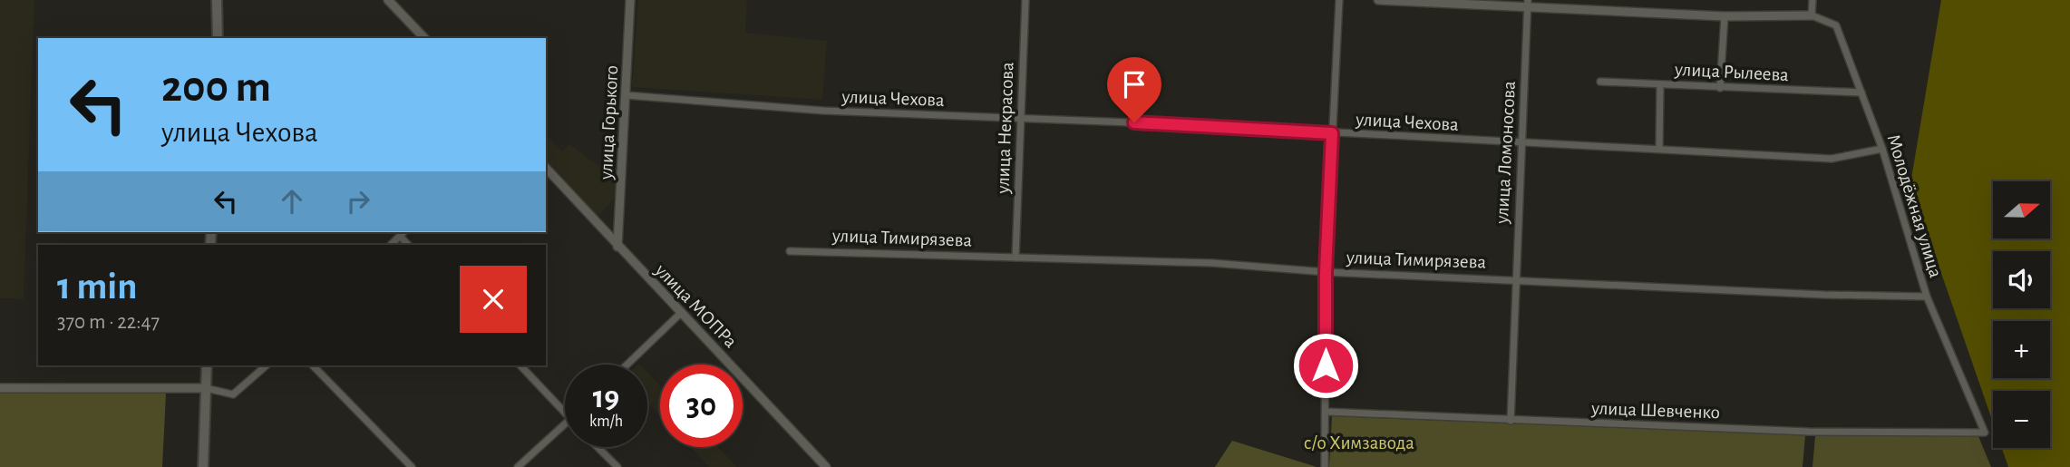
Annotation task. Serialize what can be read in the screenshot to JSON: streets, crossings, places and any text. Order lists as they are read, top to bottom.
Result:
{
  "streets": {
    "street": [
      "улица Рылеева",
      "улица Чехова",
      "улица Горького",
      "улица Некрасова",
      "улица Ломоносова",
      "Молодёжная улица",
      "улица Тимирязева",
      "улица МОПРа",
      "улица Шевченко"
    ]
  },
  "crossings": [
    ["улица Рылеева", "Молодёжная улица"],
    ["улица Чехова", "улица Горького"],
    ["улица Чехова", "улица Некрасова"],
    ["улица Чехова", "улица Ломоносова"],
    ["улица Чехова", "Молодёжная улица"],
    ["улица Горького", "улица МОПРа"],
    ["улица Некрасова", "улица Тимирязева"],
    ["улица Ломоносова", "улица Тимирязева"],
    ["улица Ломоносова", "улица Шевченко"],
    ["Молодёжная улица", "улица Тимирязева"],
    ["Молодёжная улица", "улица Шевченко"]
  ],
  "parks": ["с/о Химзавода"],
  "north": "right",
  "page": {
    "turn": ["200 m", "улица Чехова"],
    "map_buttons": ["+", "−"],
    "heading": ["1 min", "370 m · 22:47"],
    "speed": "19 km/h",
    "limit": "30"
  }
}
